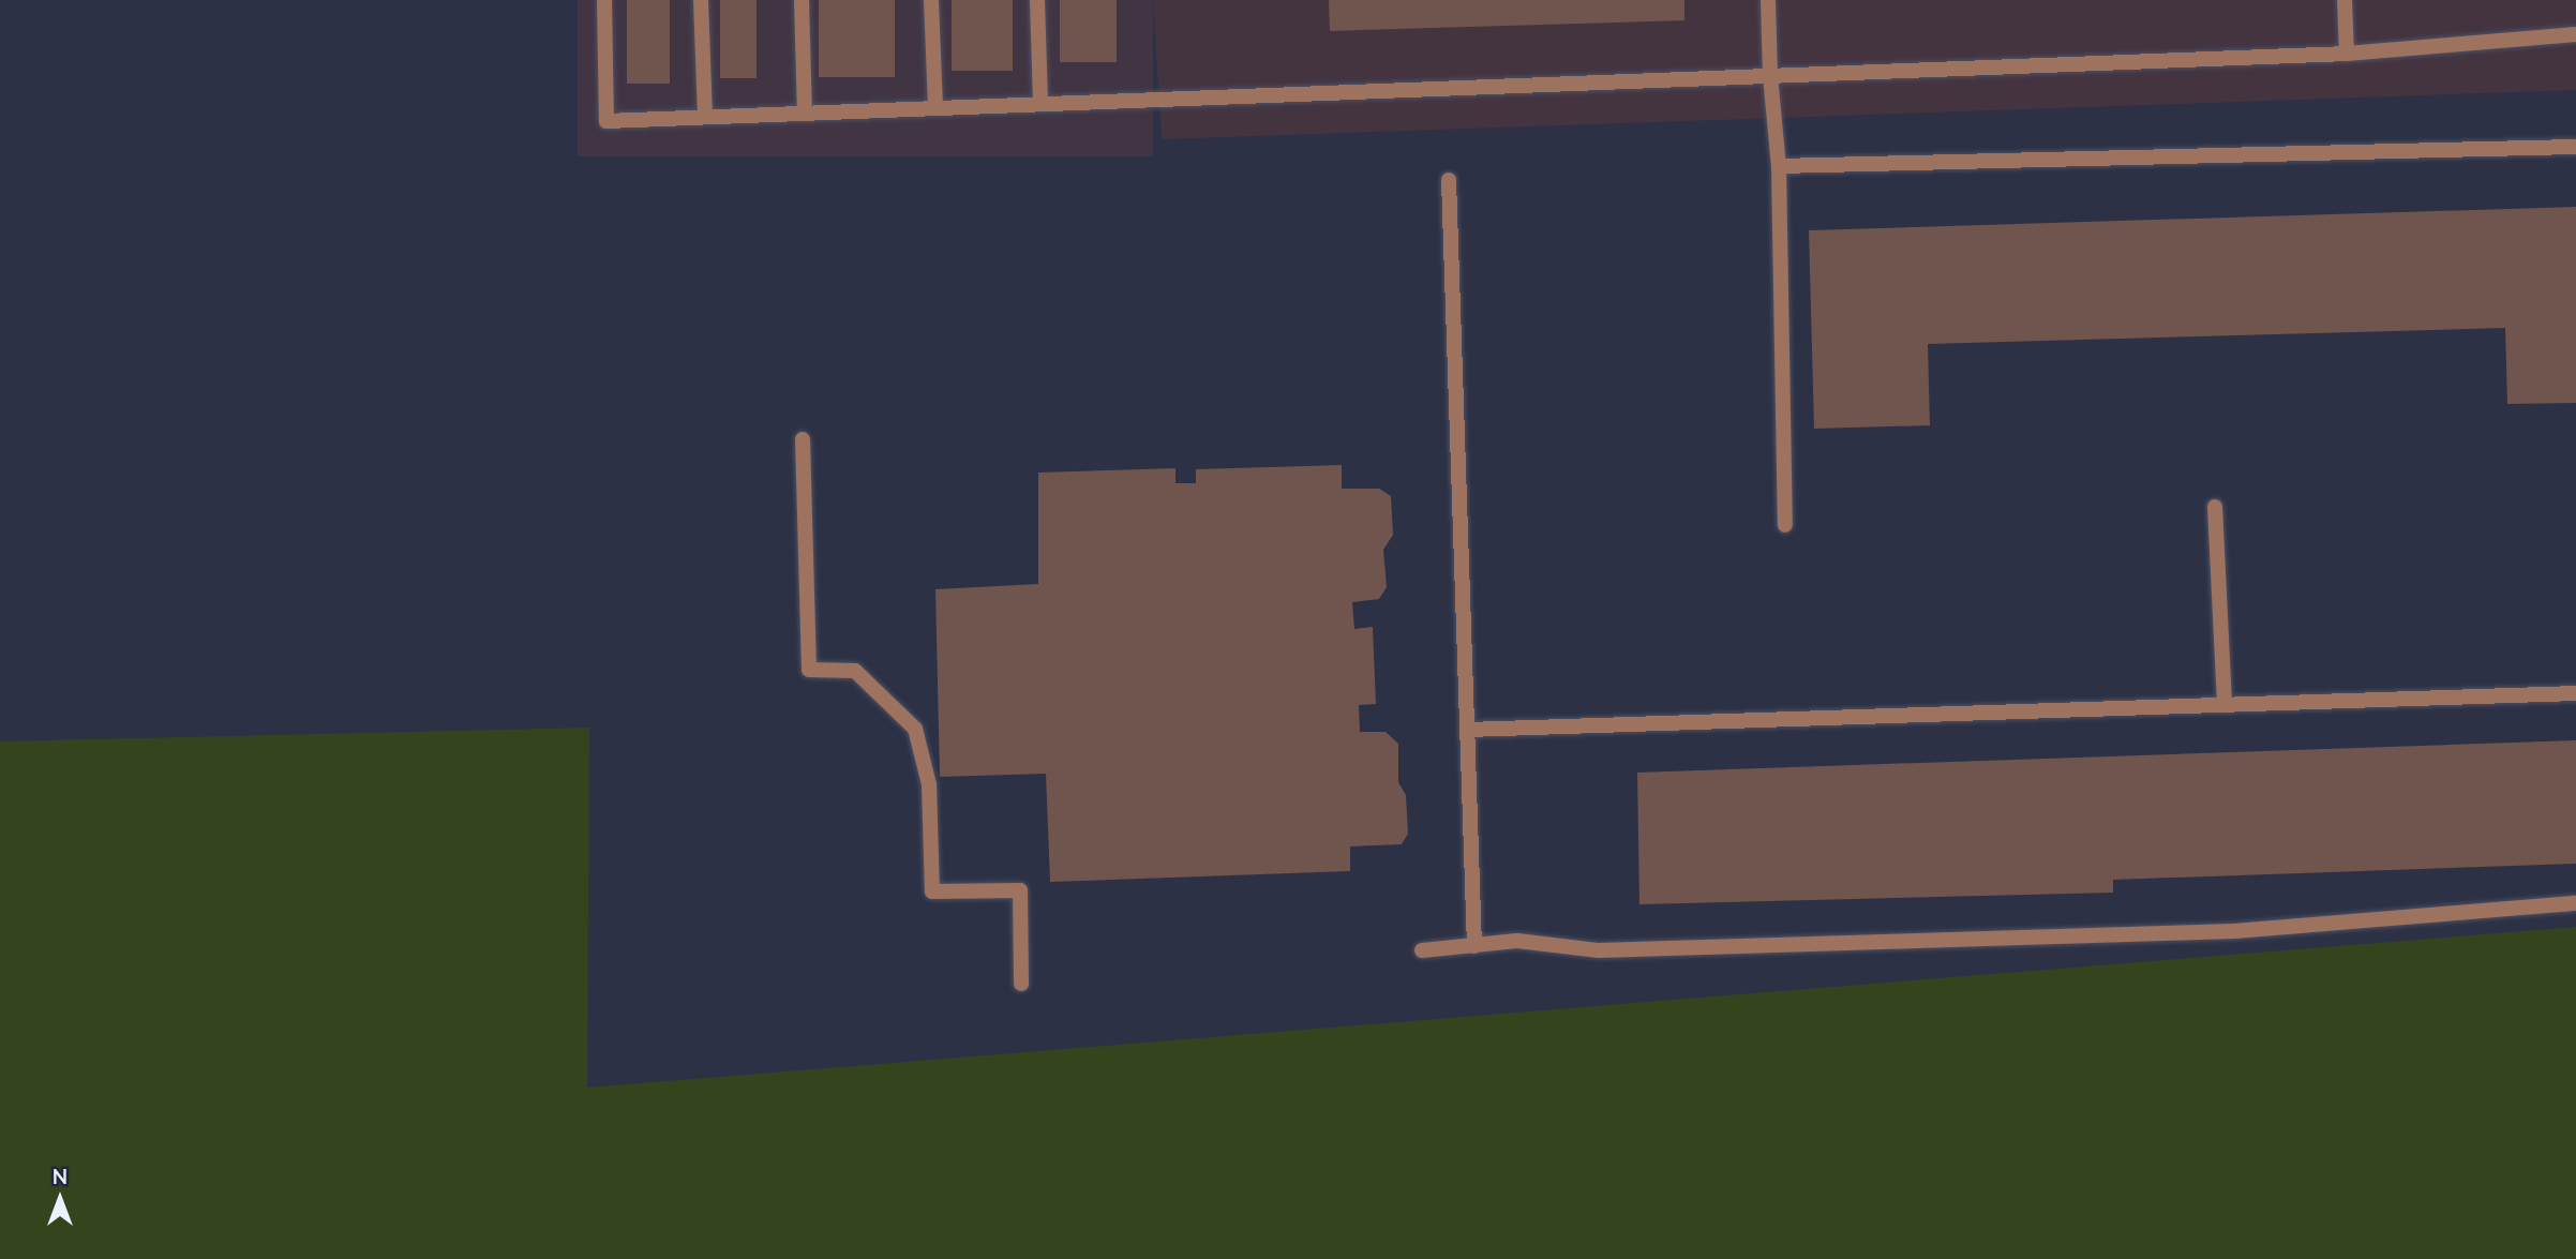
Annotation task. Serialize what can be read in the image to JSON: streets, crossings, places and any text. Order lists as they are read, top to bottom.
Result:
{
  "north": "top"
}
